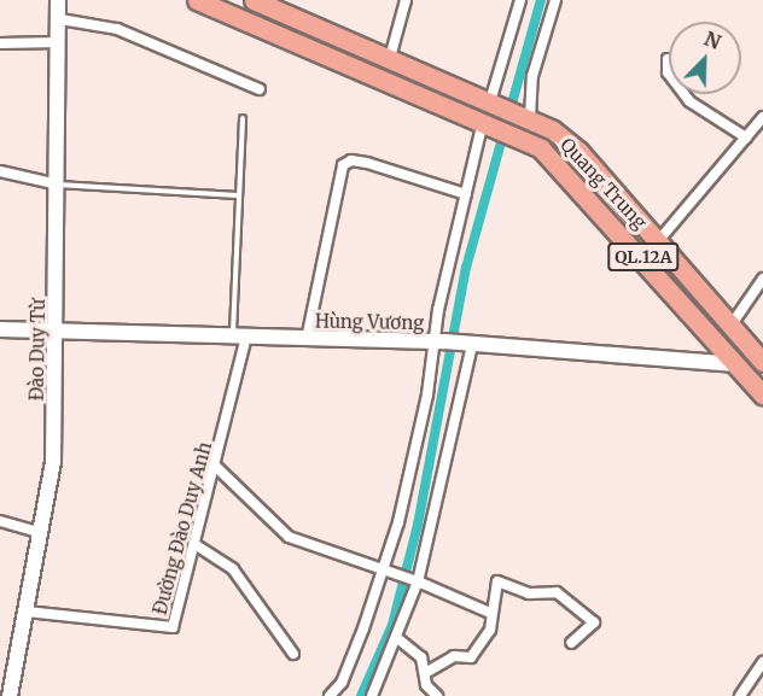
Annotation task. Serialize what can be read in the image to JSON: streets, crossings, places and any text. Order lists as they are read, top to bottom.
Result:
{
  "streets": {
    "highway": ["Quang Trung", "QL.12A"],
    "street": ["Hùng Vương", "Đào Duy Từ", "Đường Đào Duy Anh"]
  },
  "crossings": [
    ["Quang Trung", "QL.12A"],
    ["Quang Trung", "Hùng Vương"],
    ["Hùng Vương", "Đào Duy Từ"],
    ["Hùng Vương", "Đường Đào Duy Anh"],
    ["Đào Duy Từ", "Đường Đào Duy Anh"]
  ],
  "north": "top right"
}
